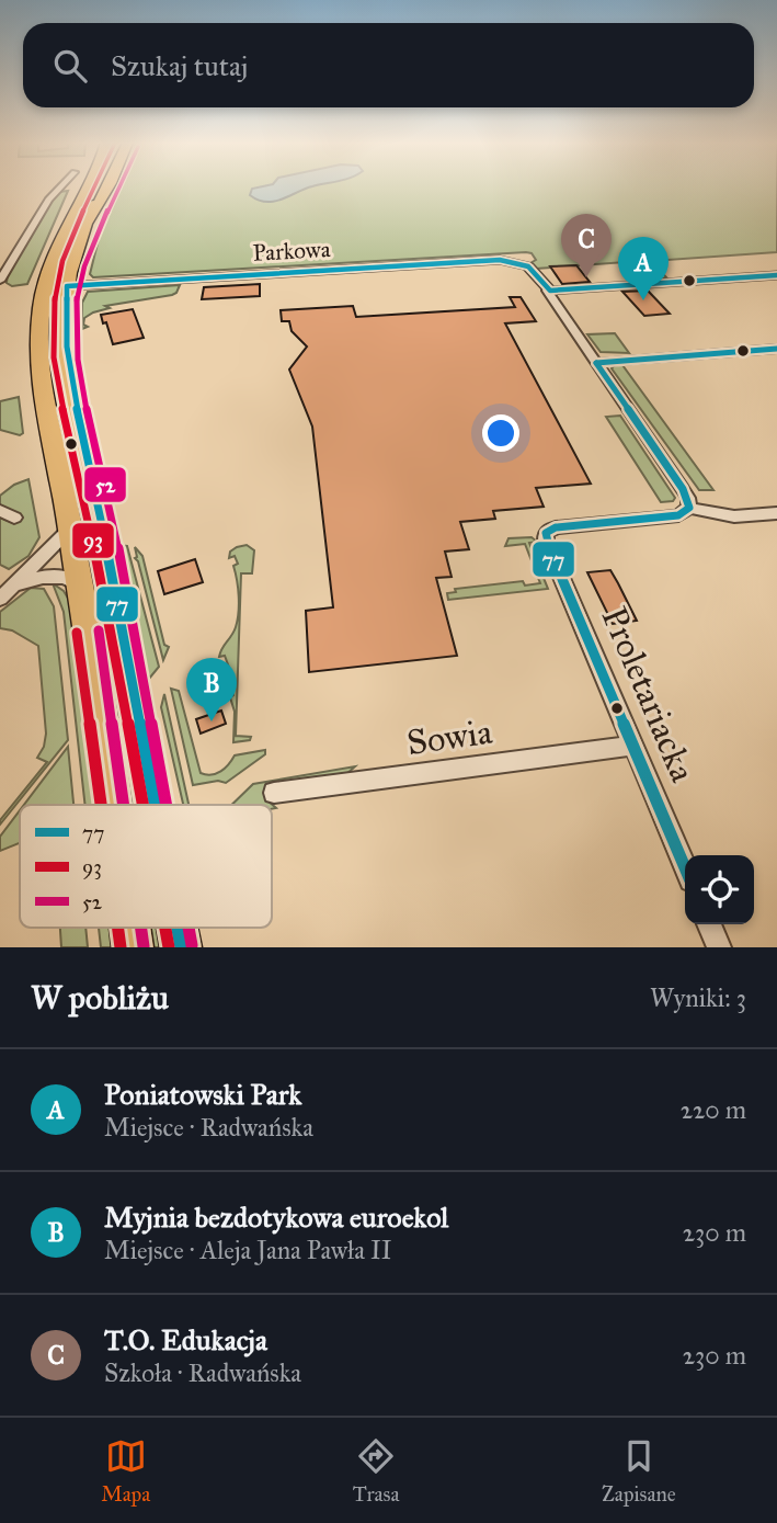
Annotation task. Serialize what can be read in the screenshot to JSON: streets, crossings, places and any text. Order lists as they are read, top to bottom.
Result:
{
  "streets": {
    "street": ["Parkowa", "Proletariacka", "Sowia"]
  },
  "crossings": [
    ["Proletariacka", "Sowia"]
  ],
  "lines": ["transit line 93", "transit line 52", "transit line 77"],
  "legend": ["77", "93", "52"],
  "page": {
    "search": "Szukaj tutaj",
    "pins": ["C", "A", "B"],
    "heading": ["W pobliżu", "Wyniki: 3"],
    "list": [
      {
        "mark": "A",
        "name": "Poniatowski Park",
        "note": "Miejsce · Radwańska",
        "value": "220 m"
      },
      {
        "mark": "B",
        "name": "Myjnia bezdotykowa euroekol",
        "note": "Miejsce · Aleja Jana Pawła II",
        "value": "230 m"
      },
      {
        "mark": "C",
        "name": "T.O. Edukacja",
        "note": "Szkoła · Radwańska",
        "value": "230 m"
      }
    ],
    "nav": ["Mapa", "Trasa", "Zapisane"]
  }
}
